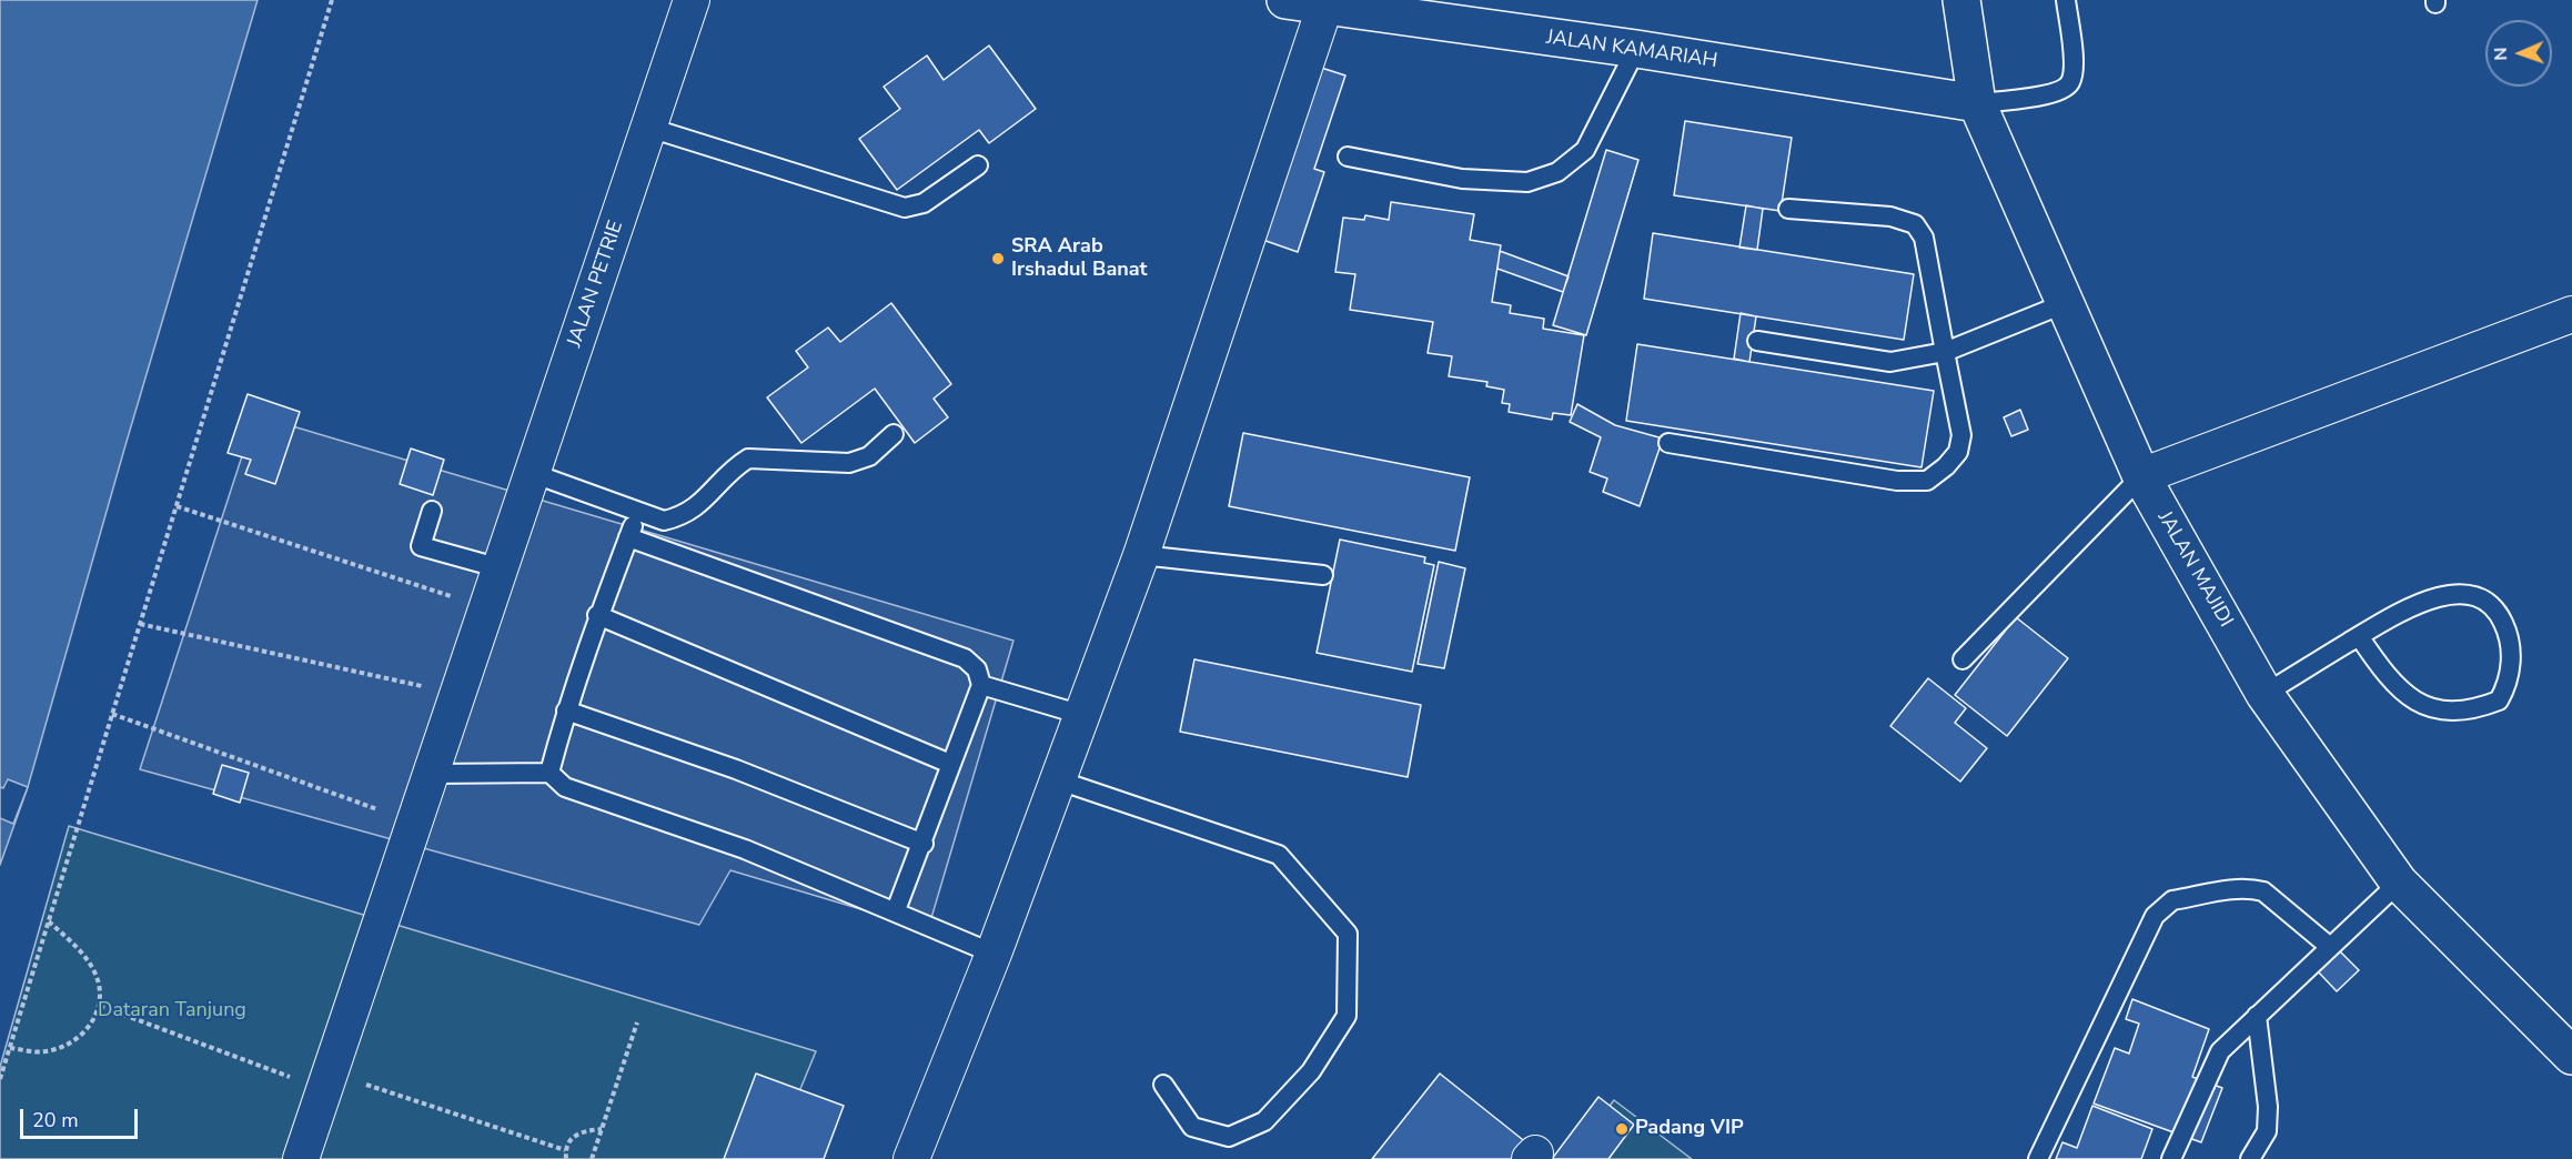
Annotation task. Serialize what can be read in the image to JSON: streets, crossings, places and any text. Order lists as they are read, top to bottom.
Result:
{
  "streets": {
    "street": ["JALAN KAMARIAH", "JALAN PETRIE", "JALAN MAJIDI"]
  },
  "crossings": [
    ["JALAN KAMARIAH", "JALAN MAJIDI"]
  ],
  "parks": ["Dataran Tanjung"],
  "places": ["SRA Arab Irshadul Banat", "Padang VIP"],
  "scale_bar": "20 m",
  "north": "left"
}
